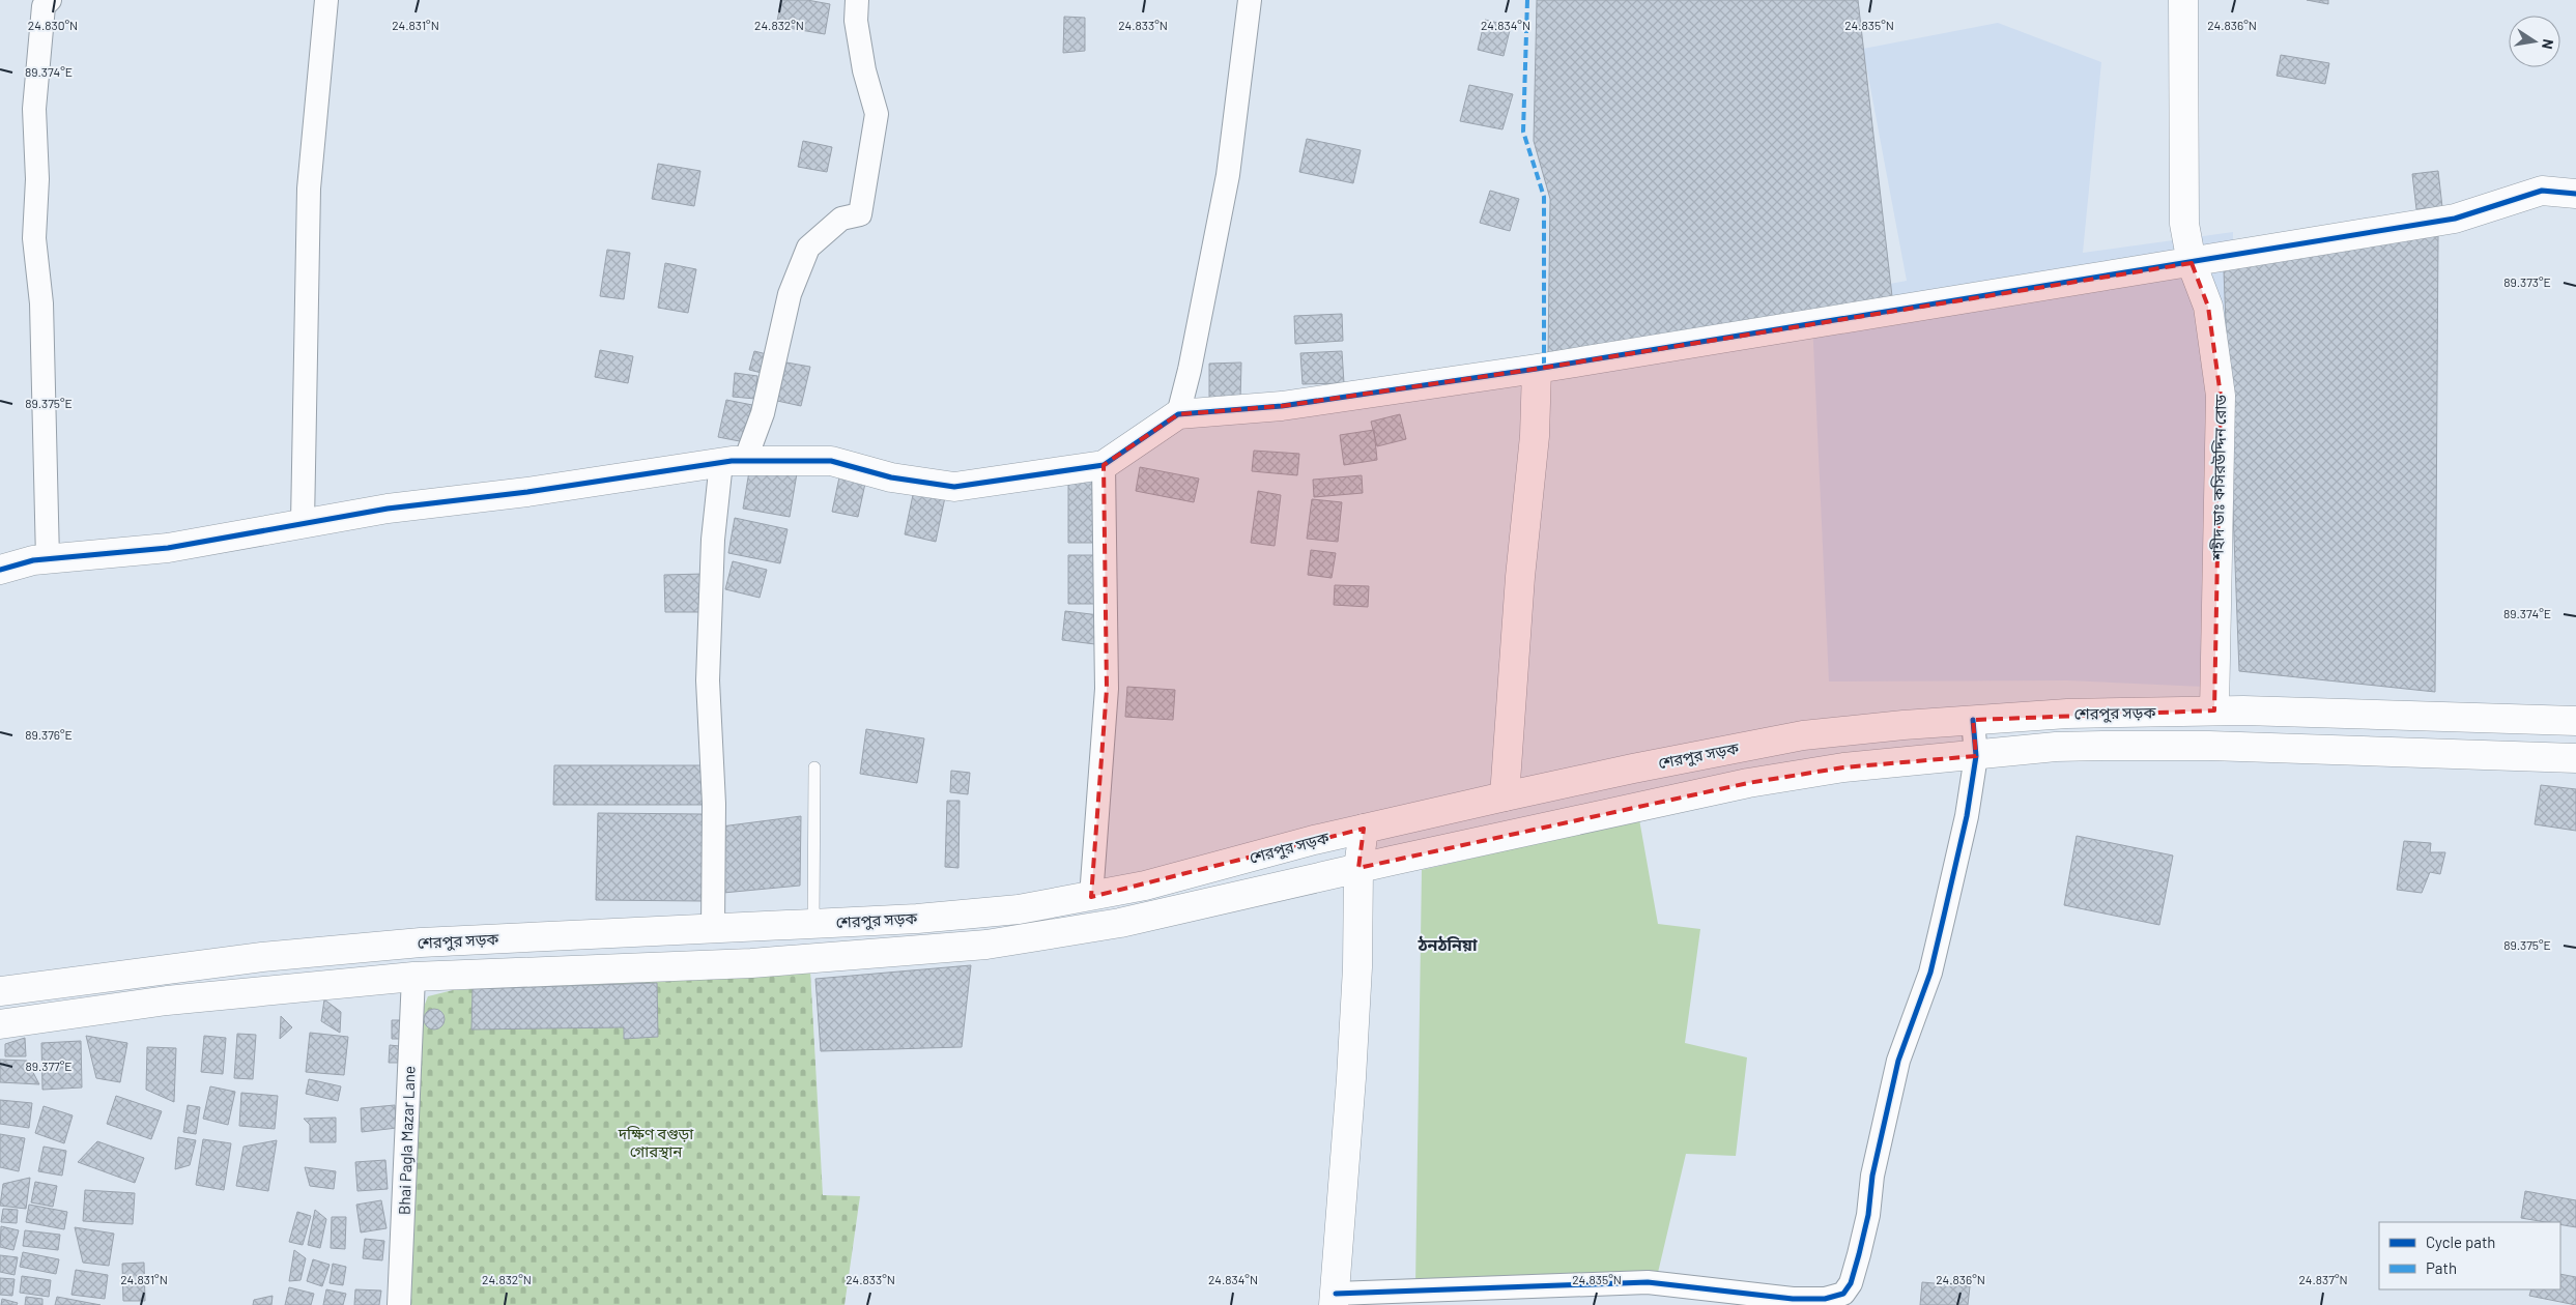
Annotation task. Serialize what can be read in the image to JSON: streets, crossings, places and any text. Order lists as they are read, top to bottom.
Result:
{
  "streets": {
    "main road": ["শহীদ ডাঃ কসিরউদ্দিন রোড", "শেরপুর সড়ক"],
    "street": ["Bhai Pagla Mazar Lane"]
  },
  "crossings": [
    ["শহীদ ডাঃ কসিরউদ্দিন রোড", "শেরপুর সড়ক"],
    ["শেরপুর সড়ক", "Bhai Pagla Mazar Lane"]
  ],
  "districts": ["ঠনঠনিয়া"],
  "parks": ["দক্ষিণ বগুড়া গোরস্থান"],
  "legend": ["Cycle path", "Path"],
  "north": "right",
  "coordinates": [
    "24.830°N",
    "24.831°N",
    "24.832°N",
    "24.833°N",
    "24.834°N",
    "24.835°N",
    "24.836°N",
    "89.374°E",
    "89.373°E",
    "89.375°E",
    "89.376°E",
    "89.377°E",
    "24.837°N"
  ]
}
